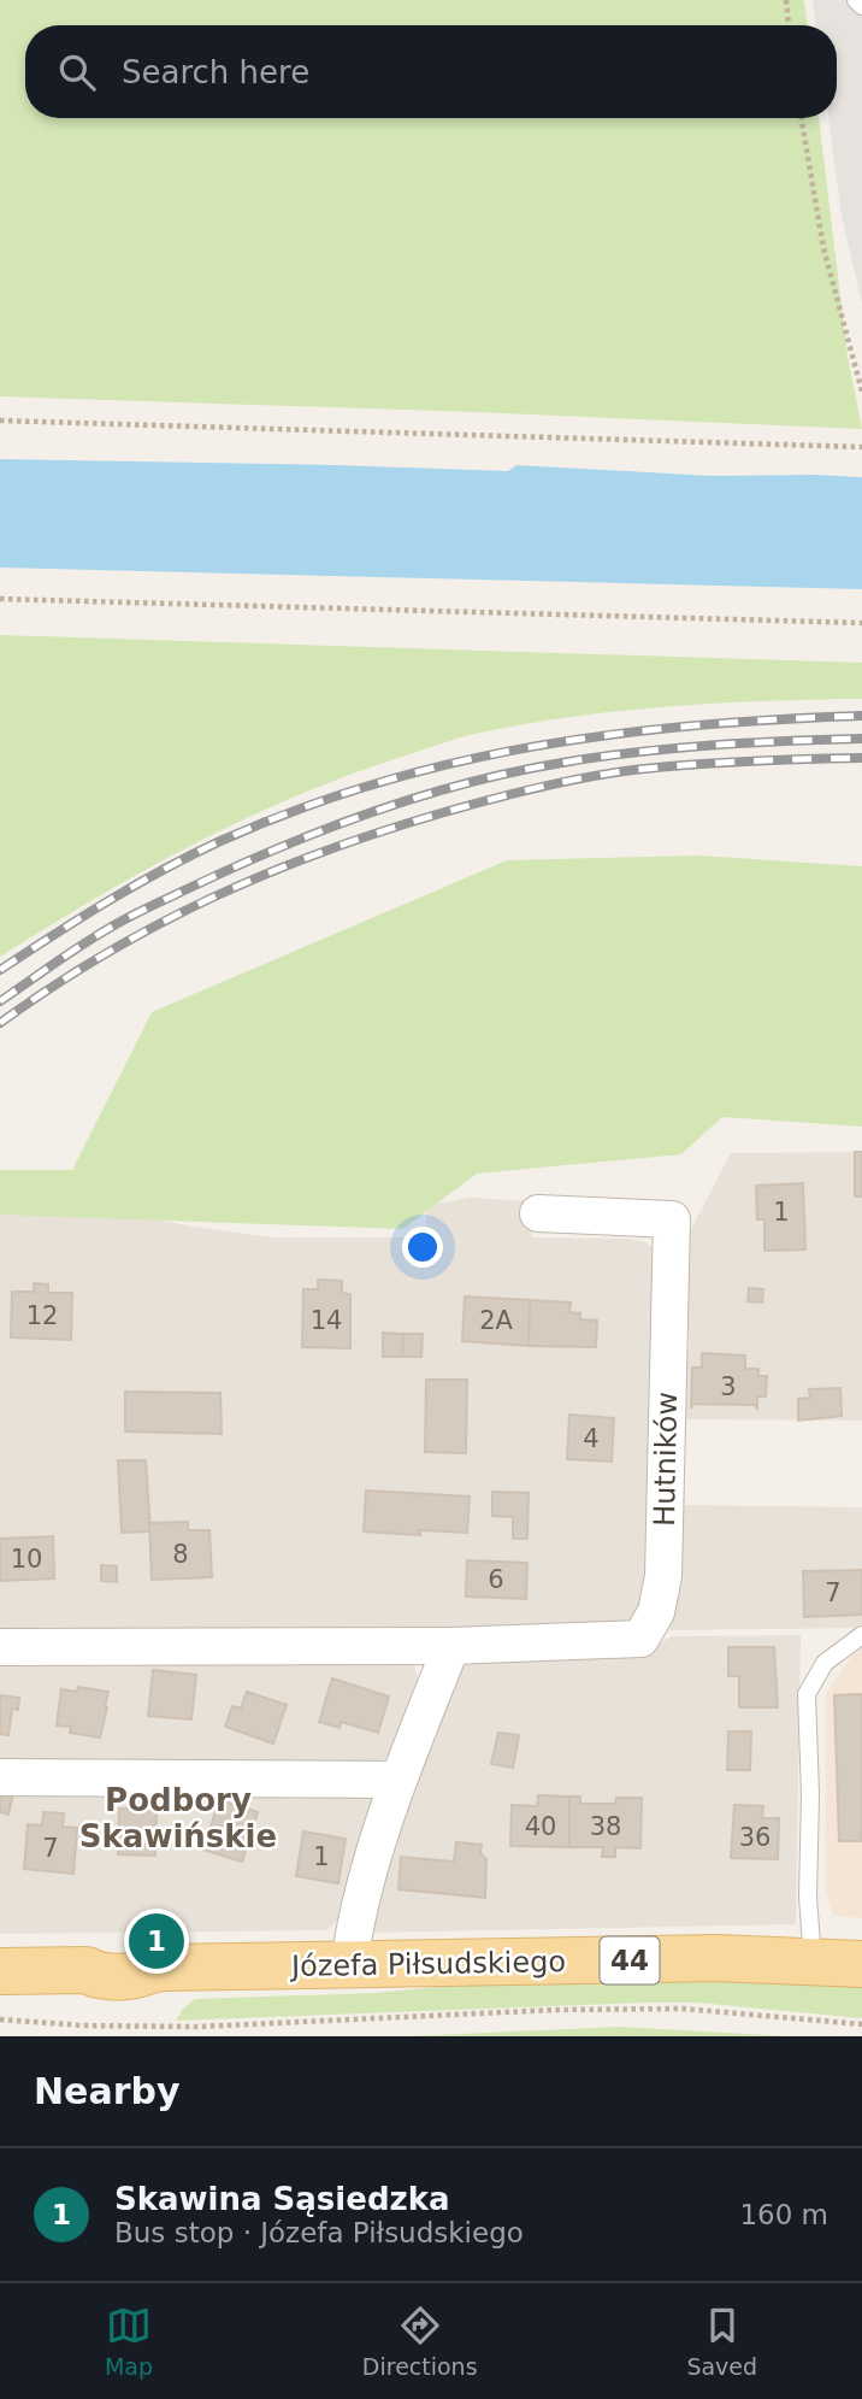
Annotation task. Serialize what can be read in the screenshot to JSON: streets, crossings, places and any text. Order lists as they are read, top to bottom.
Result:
{
  "streets": {
    "main road": ["44", "Józefa Piłsudskiego"],
    "street": ["Hutników"]
  },
  "districts": ["Podbory Skawińskie"],
  "house_numbers": [
    "1",
    "12",
    "14",
    "2A",
    "3",
    "4",
    "8",
    "10",
    "6",
    "7",
    "40",
    "38",
    "36",
    "7",
    "1"
  ],
  "page": {
    "search": "Search here",
    "pins": "1",
    "heading": "Nearby",
    "list": [
      {
        "mark": "1",
        "name": "Skawina Sąsiedzka",
        "note": "Bus stop · Józefa Piłsudskiego",
        "value": "160 m"
      }
    ],
    "nav": ["Map", "Directions", "Saved"]
  }
}
